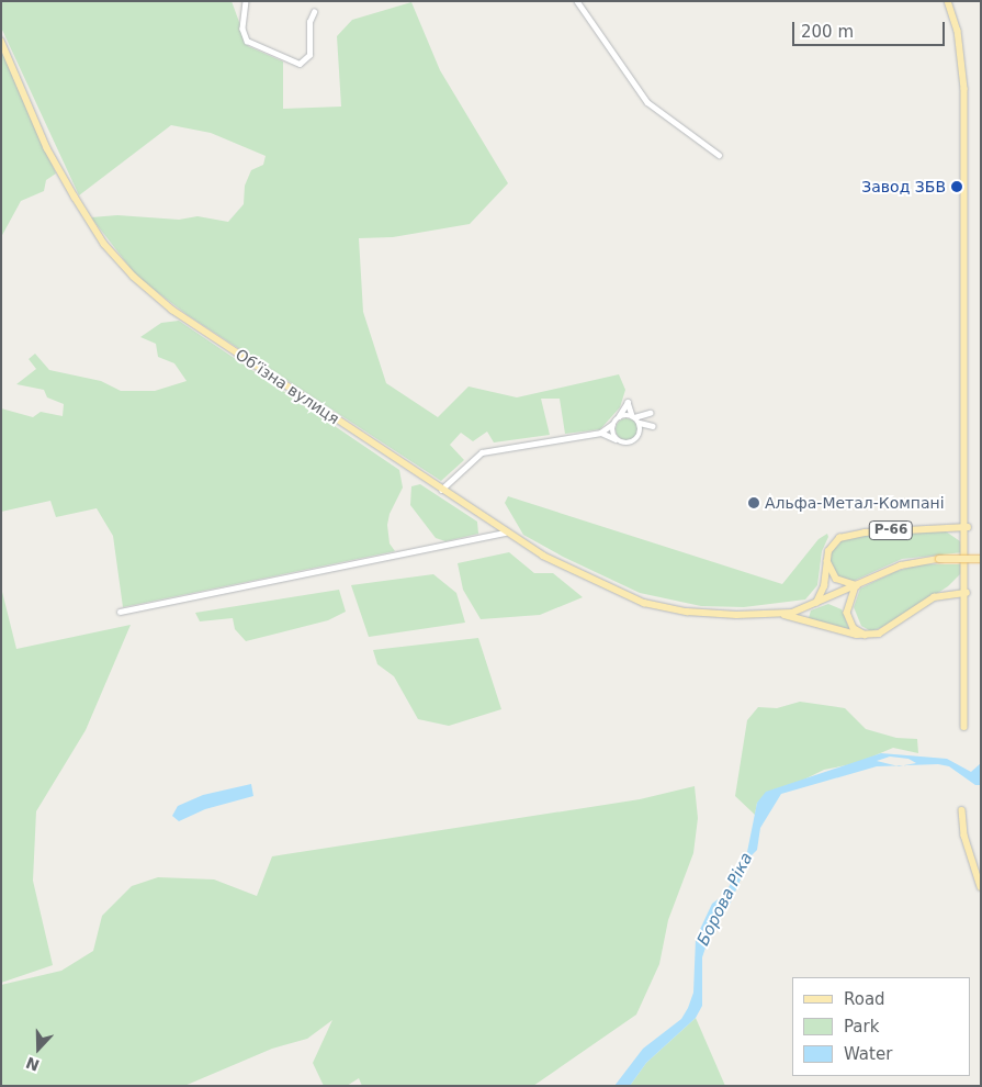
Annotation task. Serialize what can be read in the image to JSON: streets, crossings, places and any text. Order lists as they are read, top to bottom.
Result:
{
  "streets": {
    "main road": ["Об’їзна вулиця", "Р-66"]
  },
  "water": ["Борова Ріка"],
  "places": ["Завод ЗБВ", "Альфа-Метал-Компані"],
  "legend": ["Road", "Park", "Water"],
  "scale_bar": "200 m",
  "north": "bottom"
}
